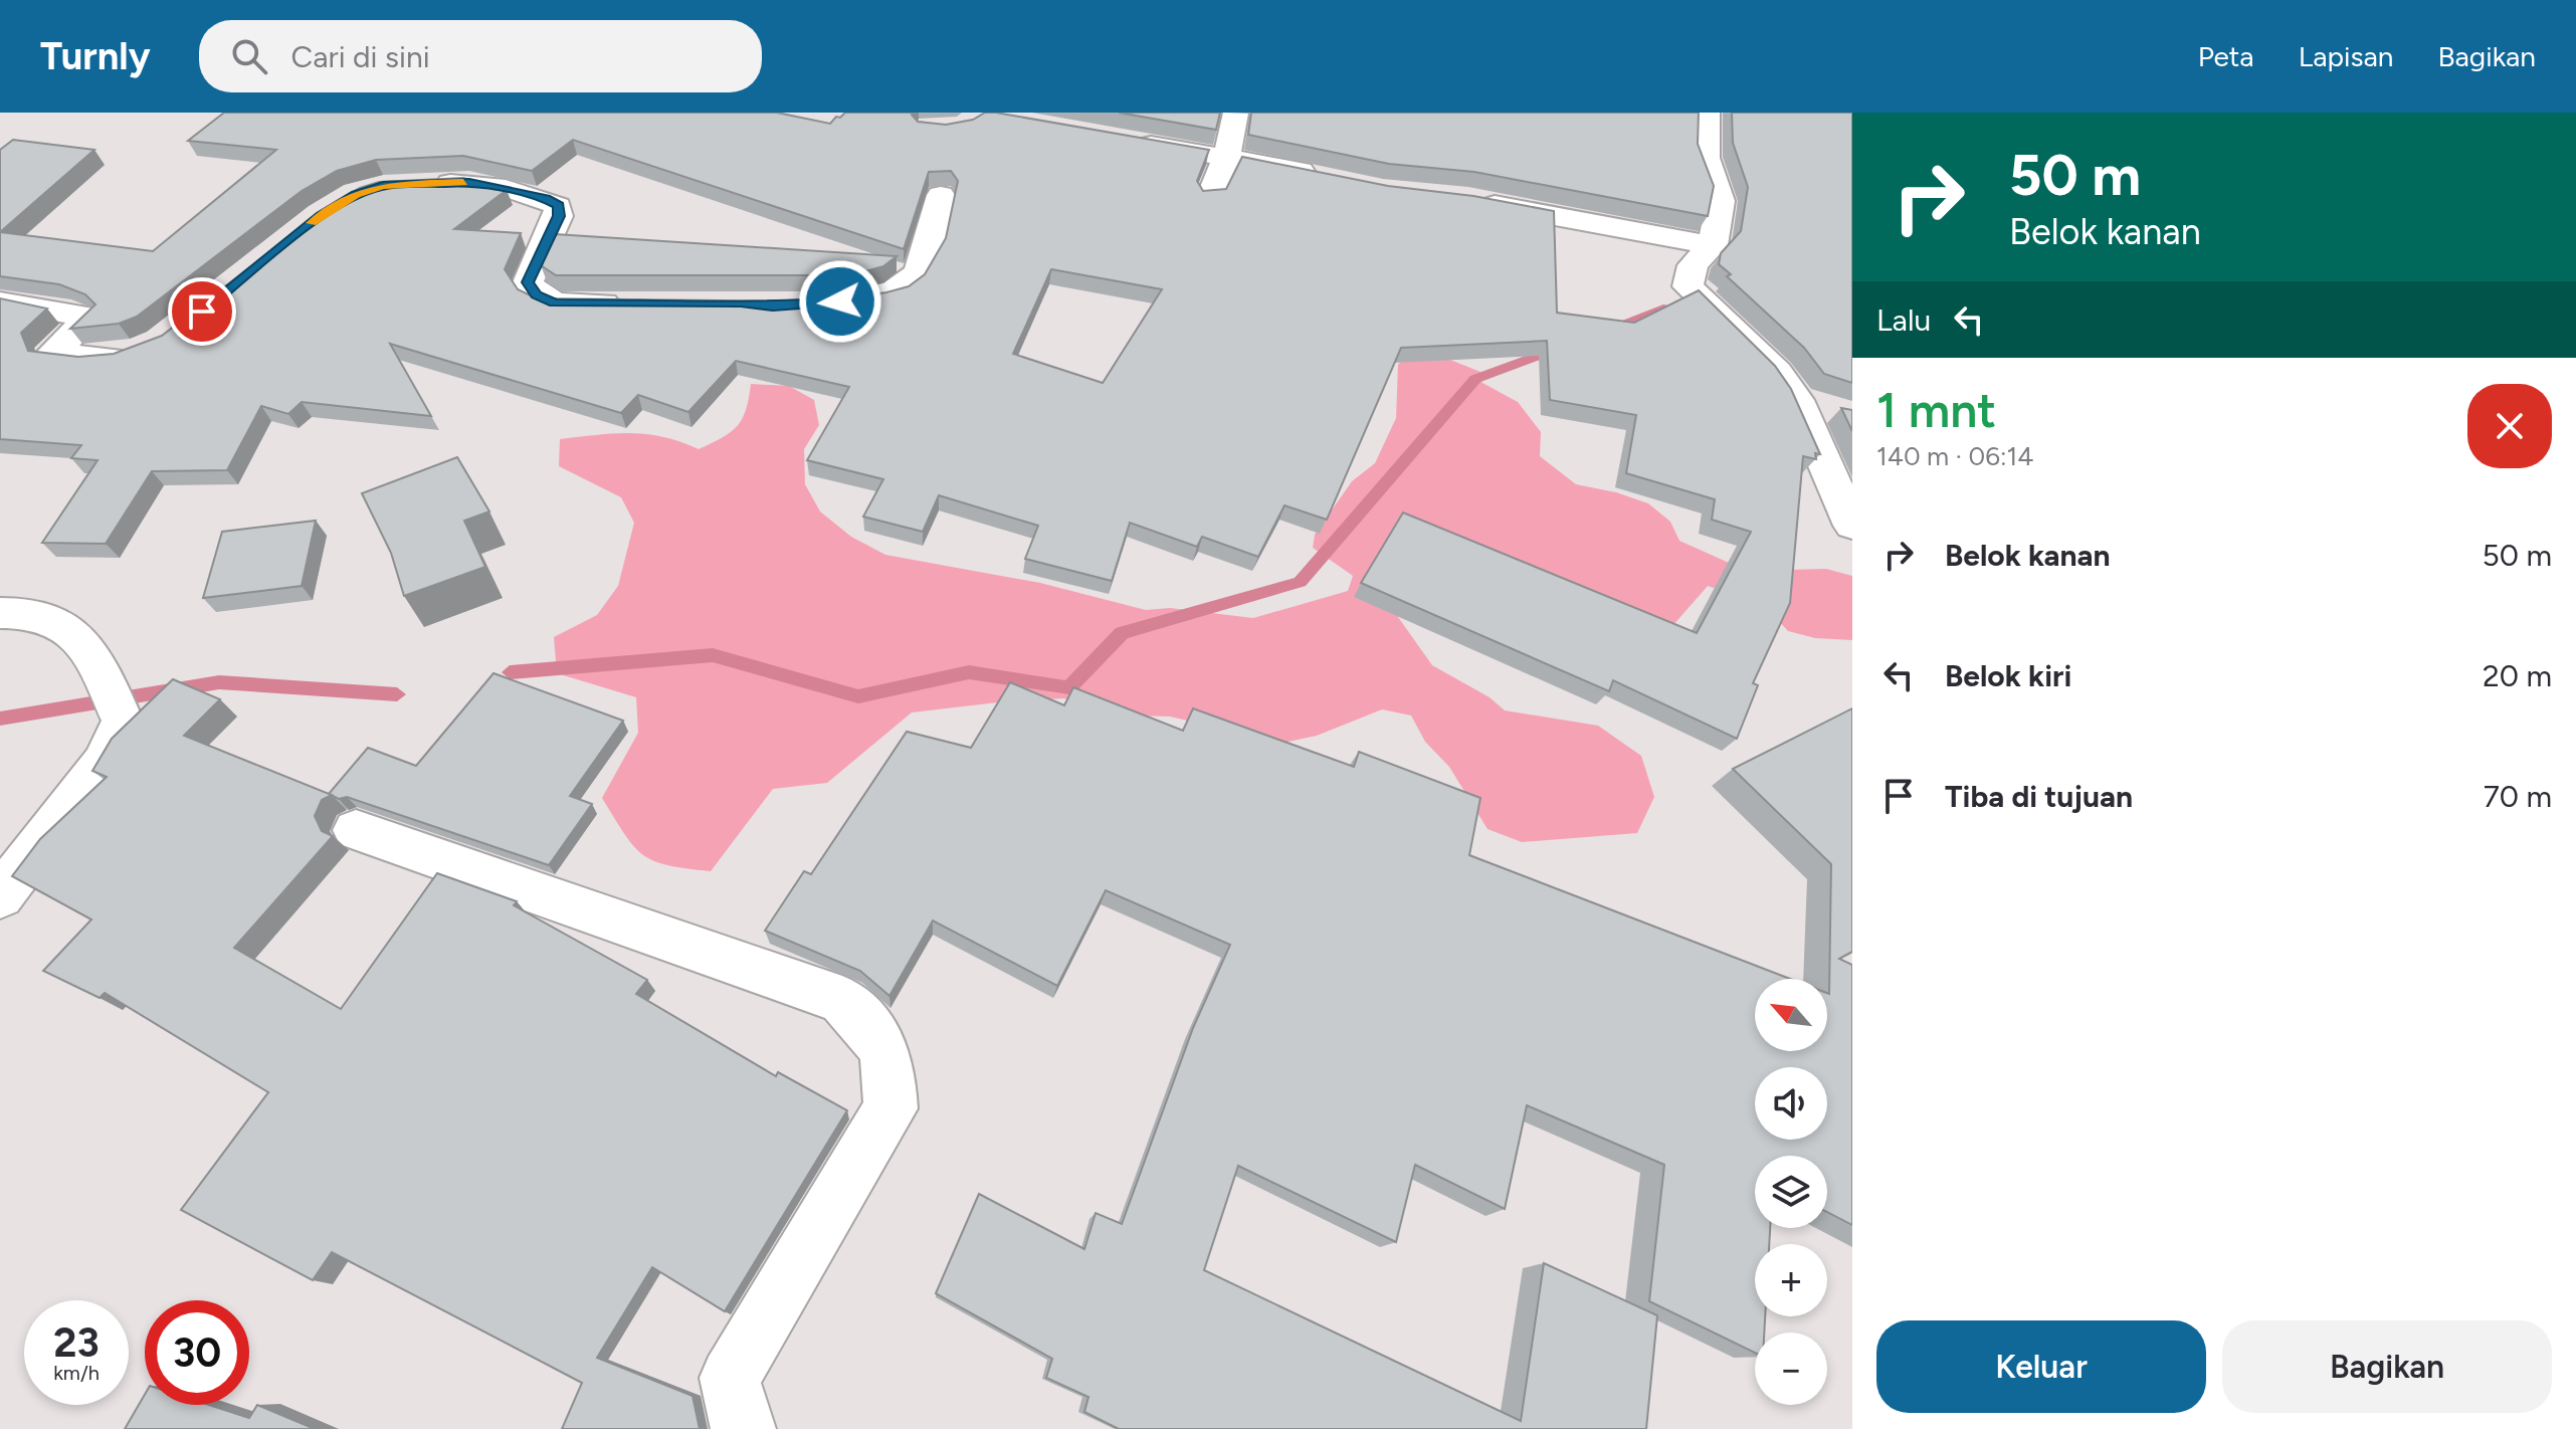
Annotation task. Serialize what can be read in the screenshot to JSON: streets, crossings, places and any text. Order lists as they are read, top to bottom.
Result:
{
  "north": "top left",
  "page": {
    "header": "Turnly",
    "search": "Cari di sini",
    "nav": ["Peta", "Lapisan", "Bagikan"],
    "turn": ["50 m", "Belok kanan"],
    "then": "Lalu",
    "heading": ["1 mnt", "140 m · 06:14"],
    "list": [
      {
        "name": "Belok kanan",
        "value": "50 m"
      },
      {
        "name": "Belok kiri",
        "value": "20 m"
      },
      {
        "name": "Tiba di tujuan",
        "value": "70 m"
      }
    ],
    "map_buttons": ["+", "−"],
    "speed": "23 km/h",
    "limit": "30",
    "buttons": ["Keluar", "Bagikan"]
  }
}
